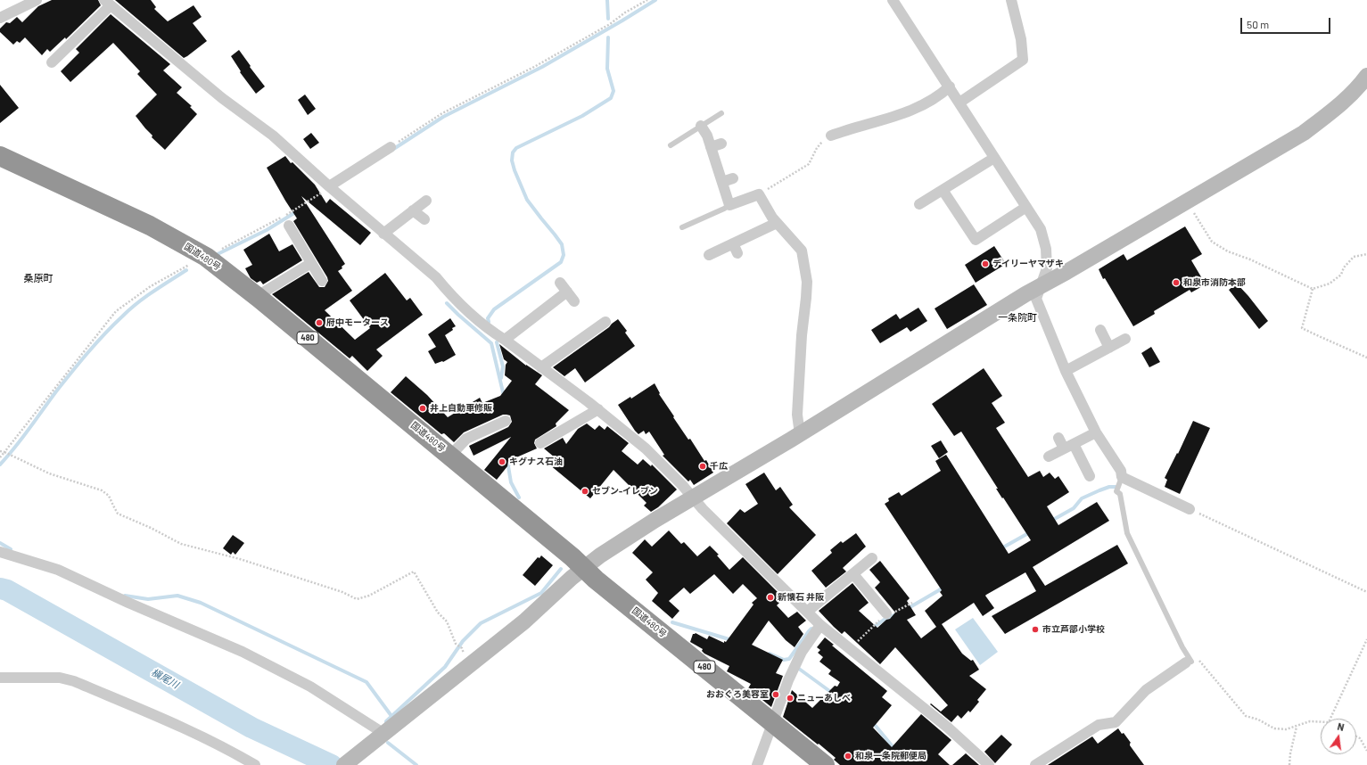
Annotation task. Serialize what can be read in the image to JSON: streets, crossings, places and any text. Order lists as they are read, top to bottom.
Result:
{
  "streets": {
    "highway": ["国道480号", "480"]
  },
  "districts": ["桑原町", "一条院町"],
  "water": ["槇尾川"],
  "places": [
    "デイリーヤマザキ",
    "和泉市消防本部",
    "府中モータース",
    "井上自動車修販",
    "キグナス石油",
    "千広",
    "セブン-イレブン",
    "新懐石 井阪",
    "市立芦部小学校",
    "おおぐろ美容室",
    "ニューあしべ",
    "和泉一条院郵便局"
  ],
  "scale_bar": "50 m",
  "north": "top"
}
